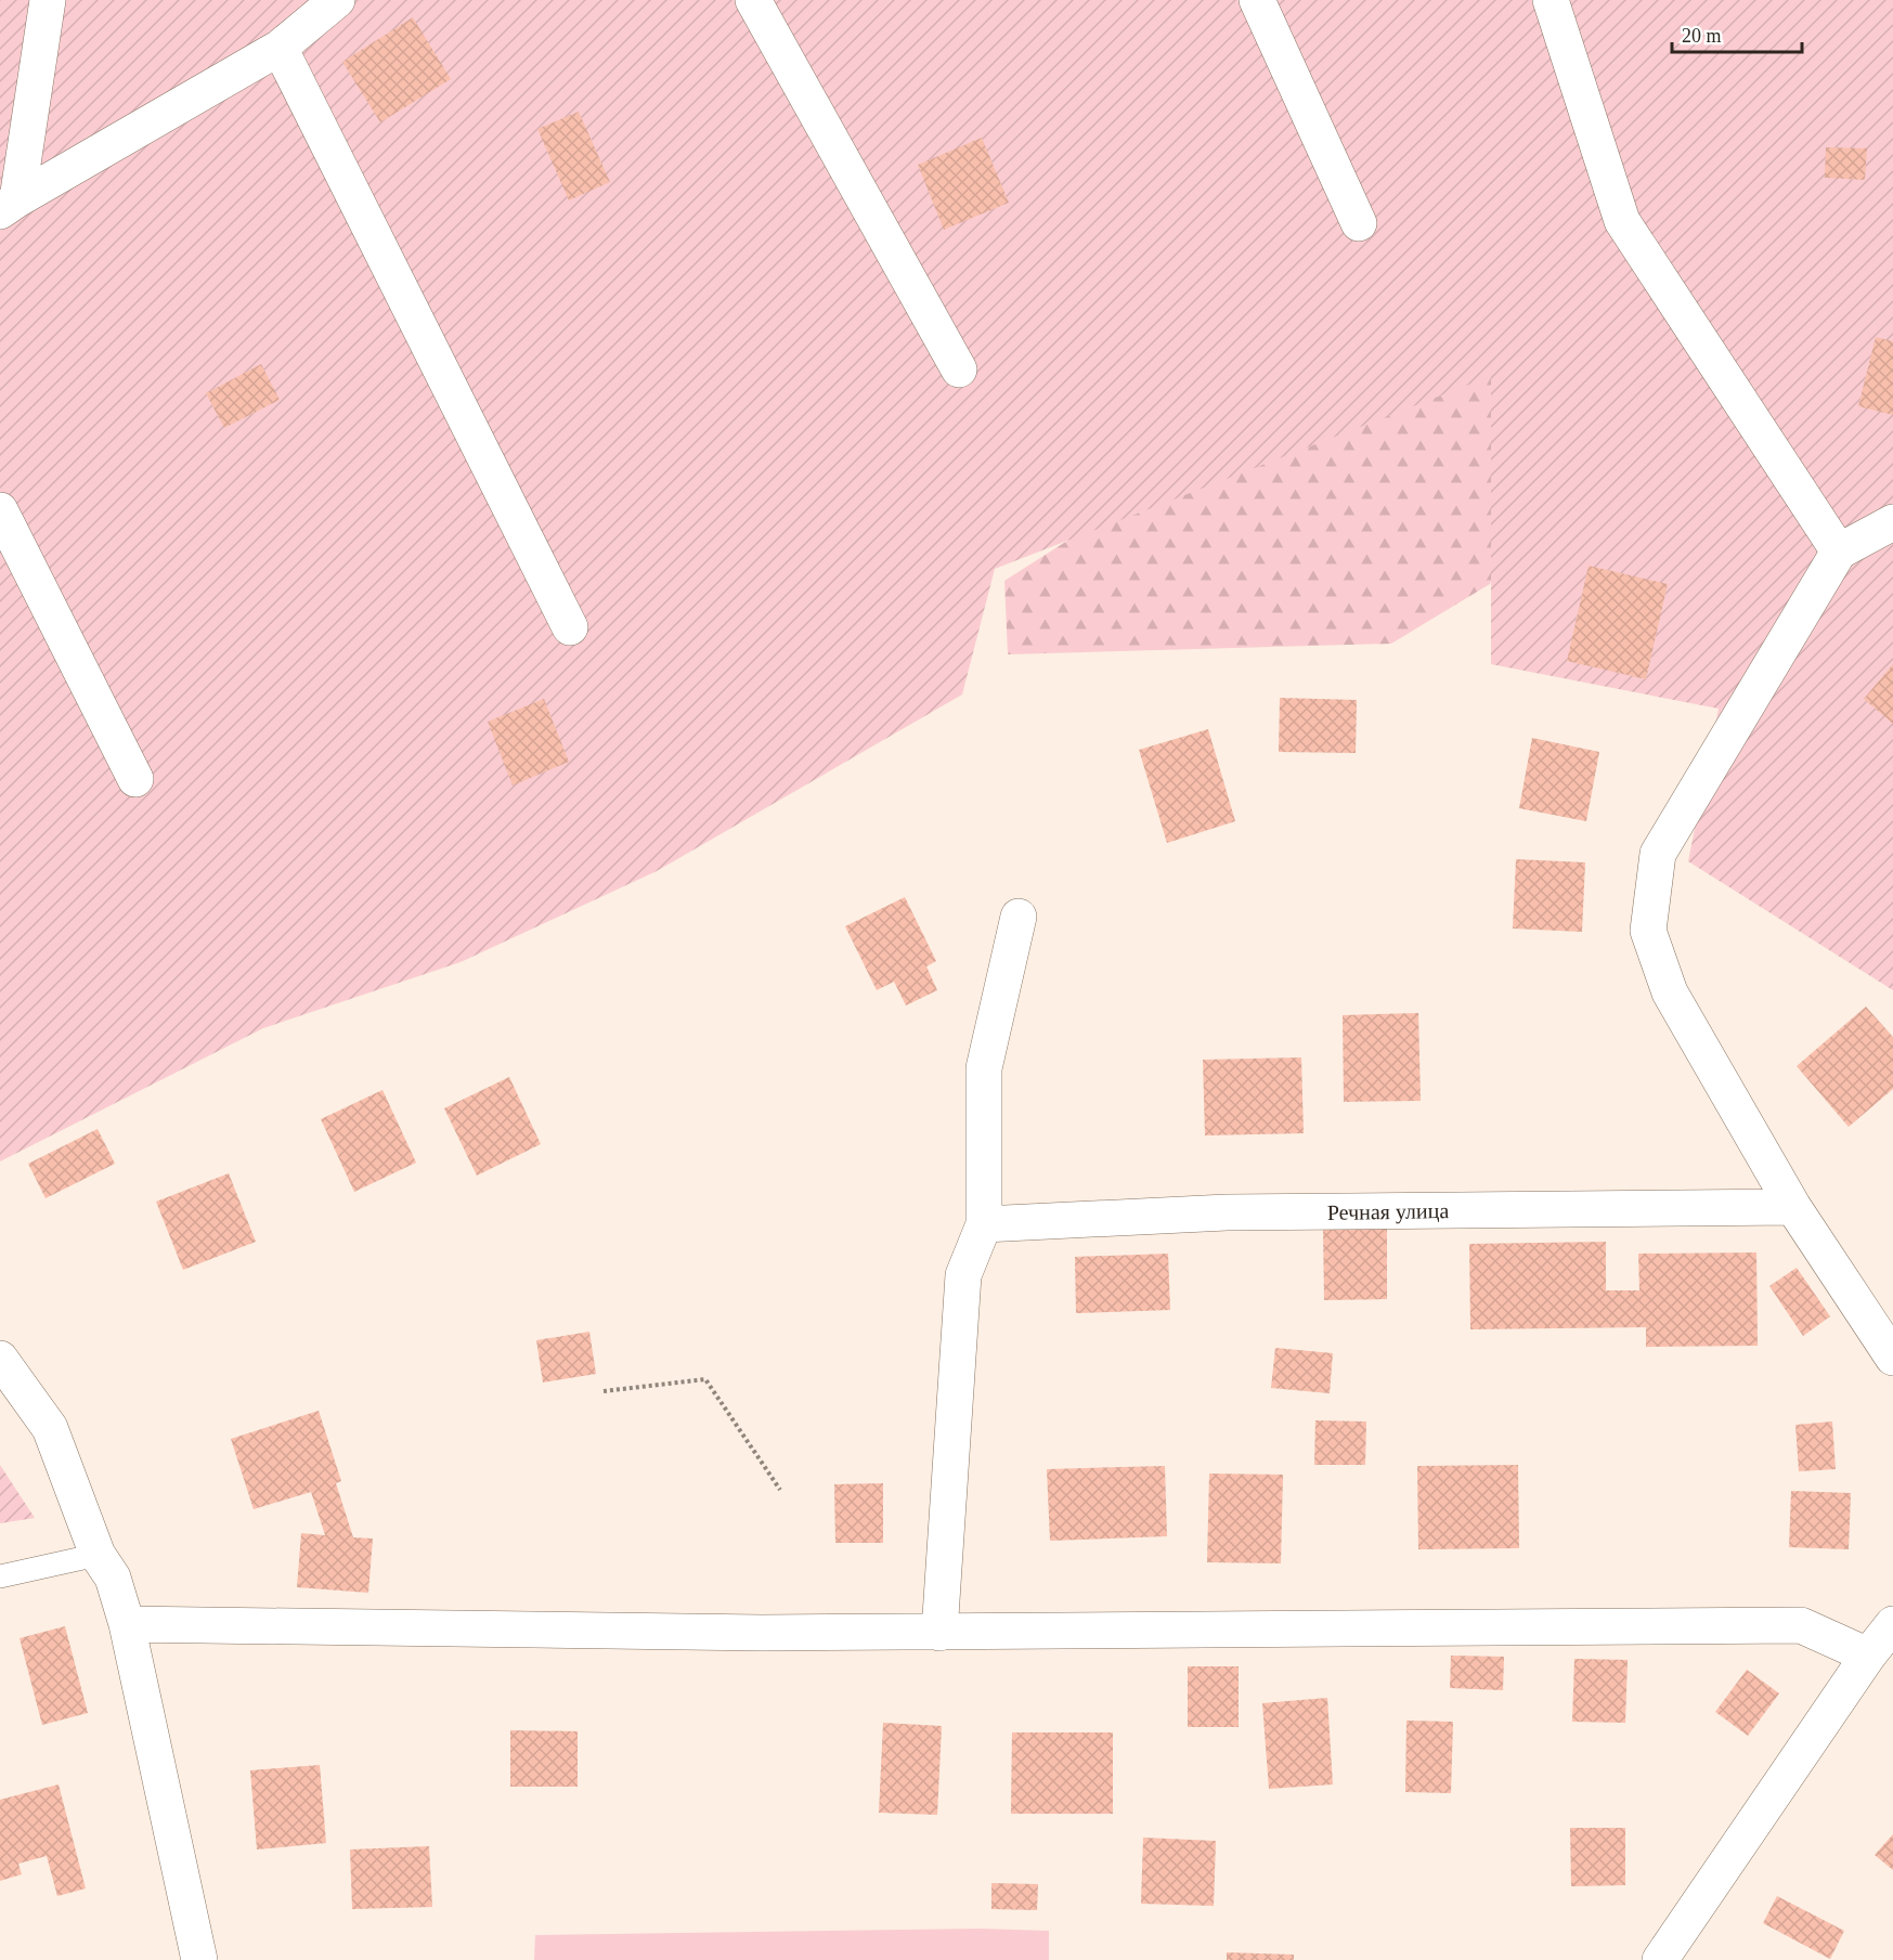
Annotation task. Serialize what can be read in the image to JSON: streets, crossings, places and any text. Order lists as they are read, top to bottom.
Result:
{
  "streets": {
    "street": ["Речная улица"]
  },
  "scale_bar": "20 m"
}
